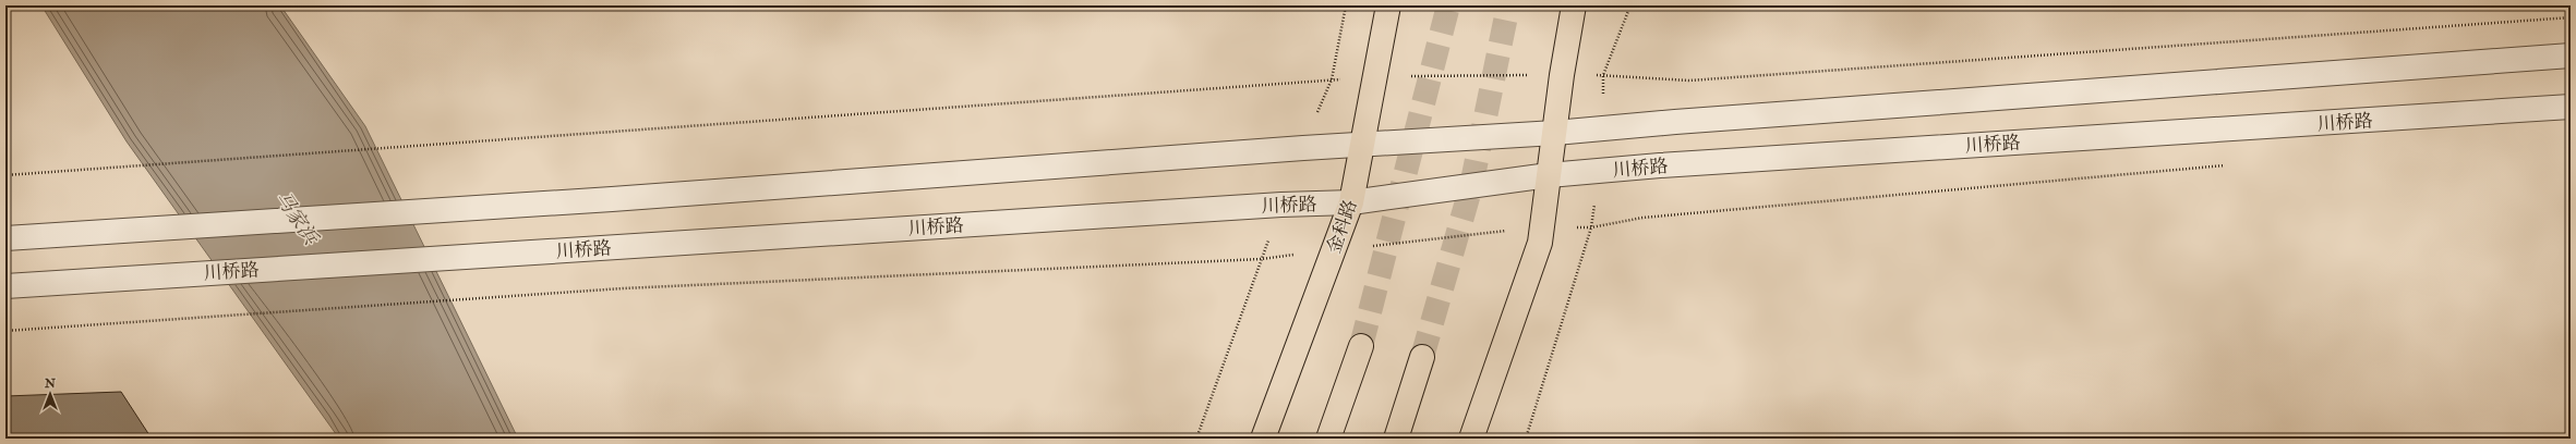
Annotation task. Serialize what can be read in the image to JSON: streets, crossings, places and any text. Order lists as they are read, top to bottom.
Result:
{
  "streets": {
    "main road": ["金科路"],
    "street": ["川桥路"]
  },
  "crossings": [
    ["川桥路", "金科路"]
  ],
  "water": ["马家浜"],
  "north": "top"
}
